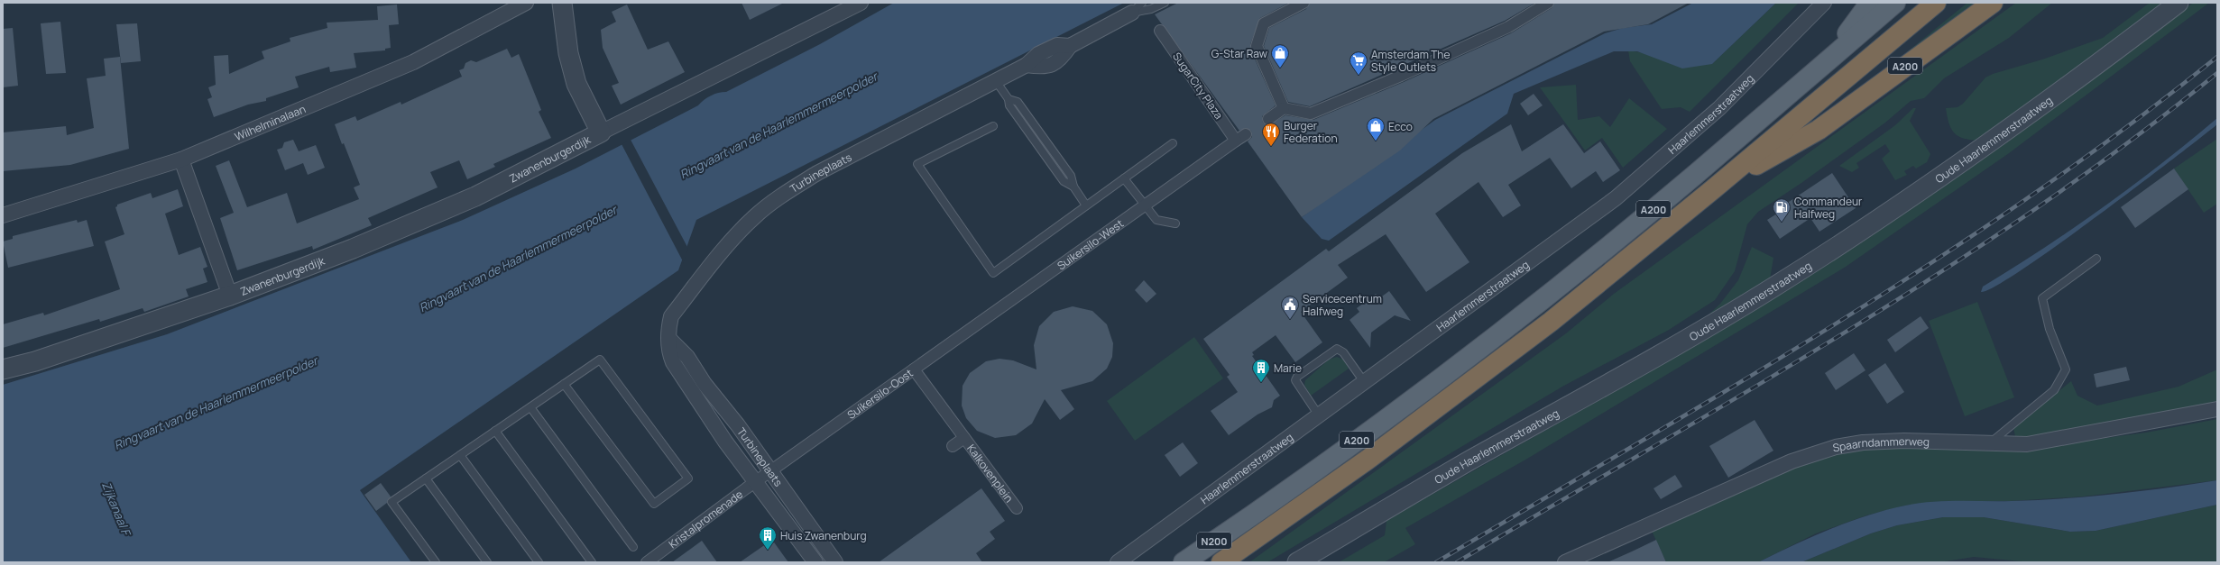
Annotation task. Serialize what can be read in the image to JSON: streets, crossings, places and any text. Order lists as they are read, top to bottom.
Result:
{
  "streets": {
    "highway": ["A200"],
    "main road": ["N200"],
    "street": [
      "SugarCity Plaza",
      "Haarlemmerstraatweg",
      "Wilhelminalaan",
      "Oude Haarlemmerstraatweg",
      "Zwanenburgerdijk",
      "Turbineplaats",
      "Suikersilo-West",
      "Suikersilo-Oost",
      "Spaarndammerweg",
      "Kalkovenplein",
      "Kristalpromenade"
    ]
  },
  "crossings": [
    ["A200", "N200"],
    ["SugarCity Plaza", "Suikersilo-West"],
    ["Wilhelminalaan", "Zwanenburgerdijk"],
    ["Turbineplaats", "Suikersilo-Oost"],
    ["Turbineplaats", "Kristalpromenade"],
    ["Suikersilo-West", "Suikersilo-Oost"],
    ["Suikersilo-Oost", "Kalkovenplein"],
    ["Suikersilo-Oost", "Kristalpromenade"]
  ],
  "water": ["Ringvaart van de Haarlemmermeerpolder", "Zijkanaal F"],
  "places": {
    "shop": ["G-Star Raw", "Ecco"],
    "supermarket": ["Amsterdam The Style Outlets"],
    "restaurant": ["Burger Federation"],
    "fuel station": ["Commandeur Halfweg"],
    "public building": ["Servicecentrum Halfweg"],
    "building": ["Marie", "Huis Zwanenburg"]
  }
}
